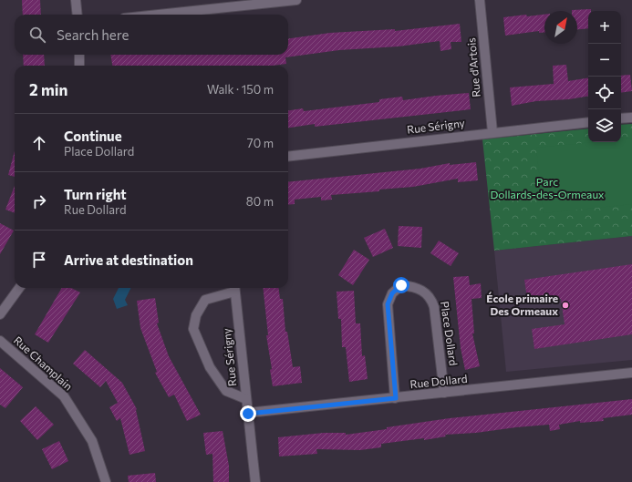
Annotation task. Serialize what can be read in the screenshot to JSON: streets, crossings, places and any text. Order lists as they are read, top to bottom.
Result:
{
  "streets": {
    "street": [
      "Rue d'Artois",
      "Rue Sérigny",
      "Place Dollard",
      "Rue Champlain",
      "Rue Dollard"
    ]
  },
  "crossings": [
    ["Rue d'Artois", "Rue Sérigny"],
    ["Rue Sérigny", "Rue Dollard"],
    ["Place Dollard", "Rue Dollard"]
  ],
  "parks": ["Parc Dollards-des-Ormeaux"],
  "places": ["École primaire Des Ormeaux"],
  "north": "top right",
  "page": {
    "map_buttons": ["+", "−"],
    "search": "Search here",
    "heading": ["2 min", "Walk · 150 m"],
    "list": [
      ["Continue", "Place Dollard", "70 m"],
      ["Turn right", "Rue Dollard", "80 m"],
      "Arrive at destination"
    ]
  }
}
